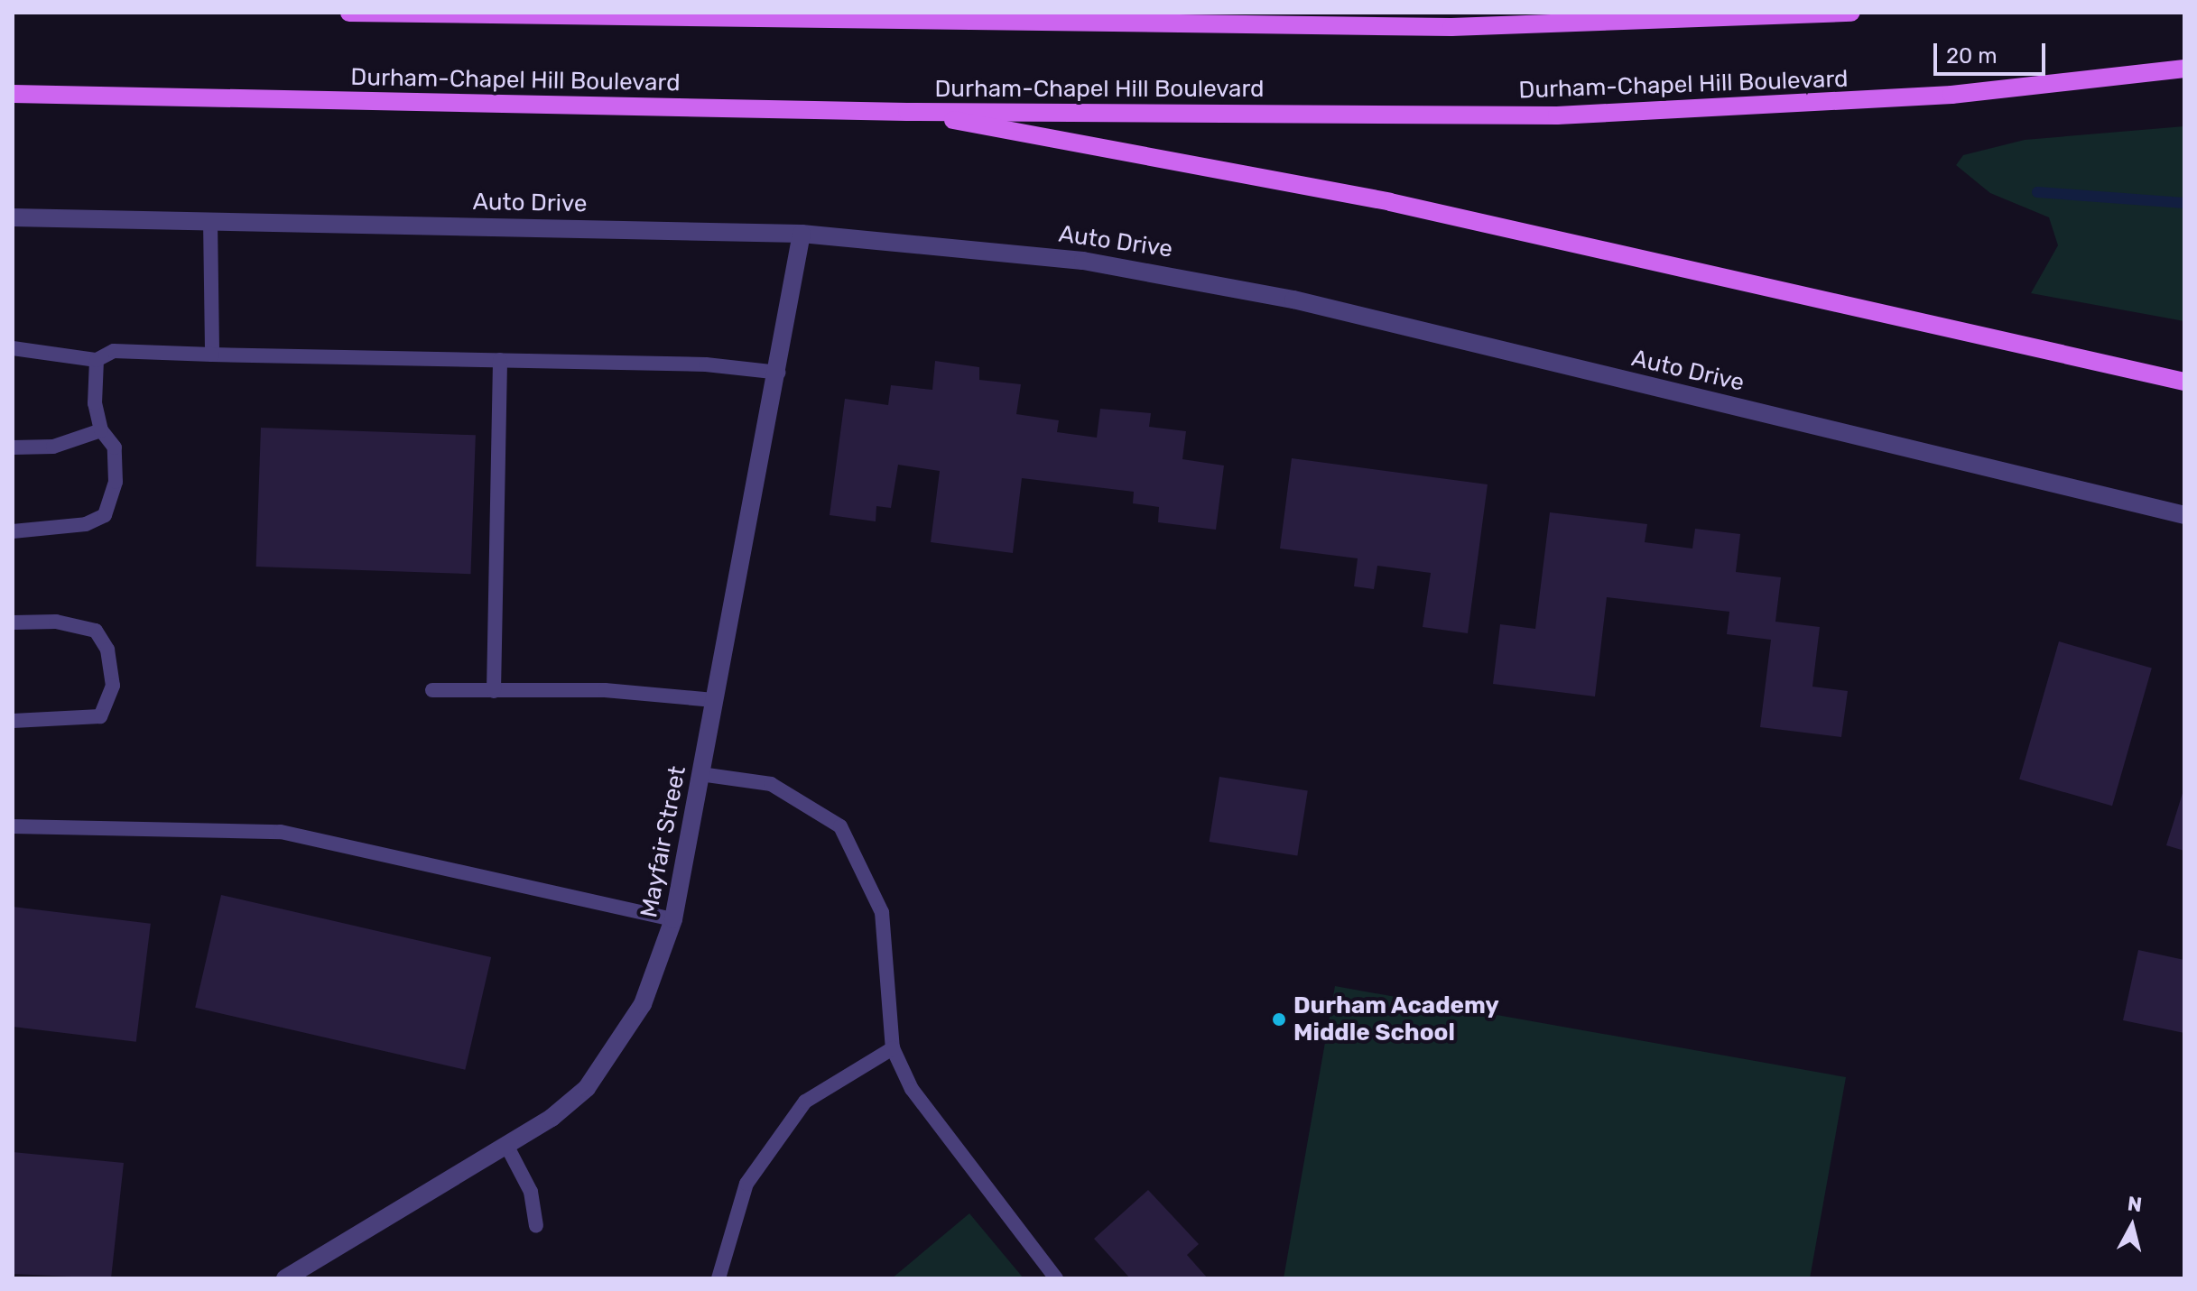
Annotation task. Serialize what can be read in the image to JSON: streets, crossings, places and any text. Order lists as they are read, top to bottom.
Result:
{
  "streets": {
    "main road": ["Durham-Chapel Hill Boulevard"],
    "street": ["Auto Drive", "Mayfair Street"]
  },
  "crossings": [
    ["Auto Drive", "Mayfair Street"]
  ],
  "places": ["Durham Academy Middle School"],
  "scale_bar": "20 m",
  "north": "top"
}
